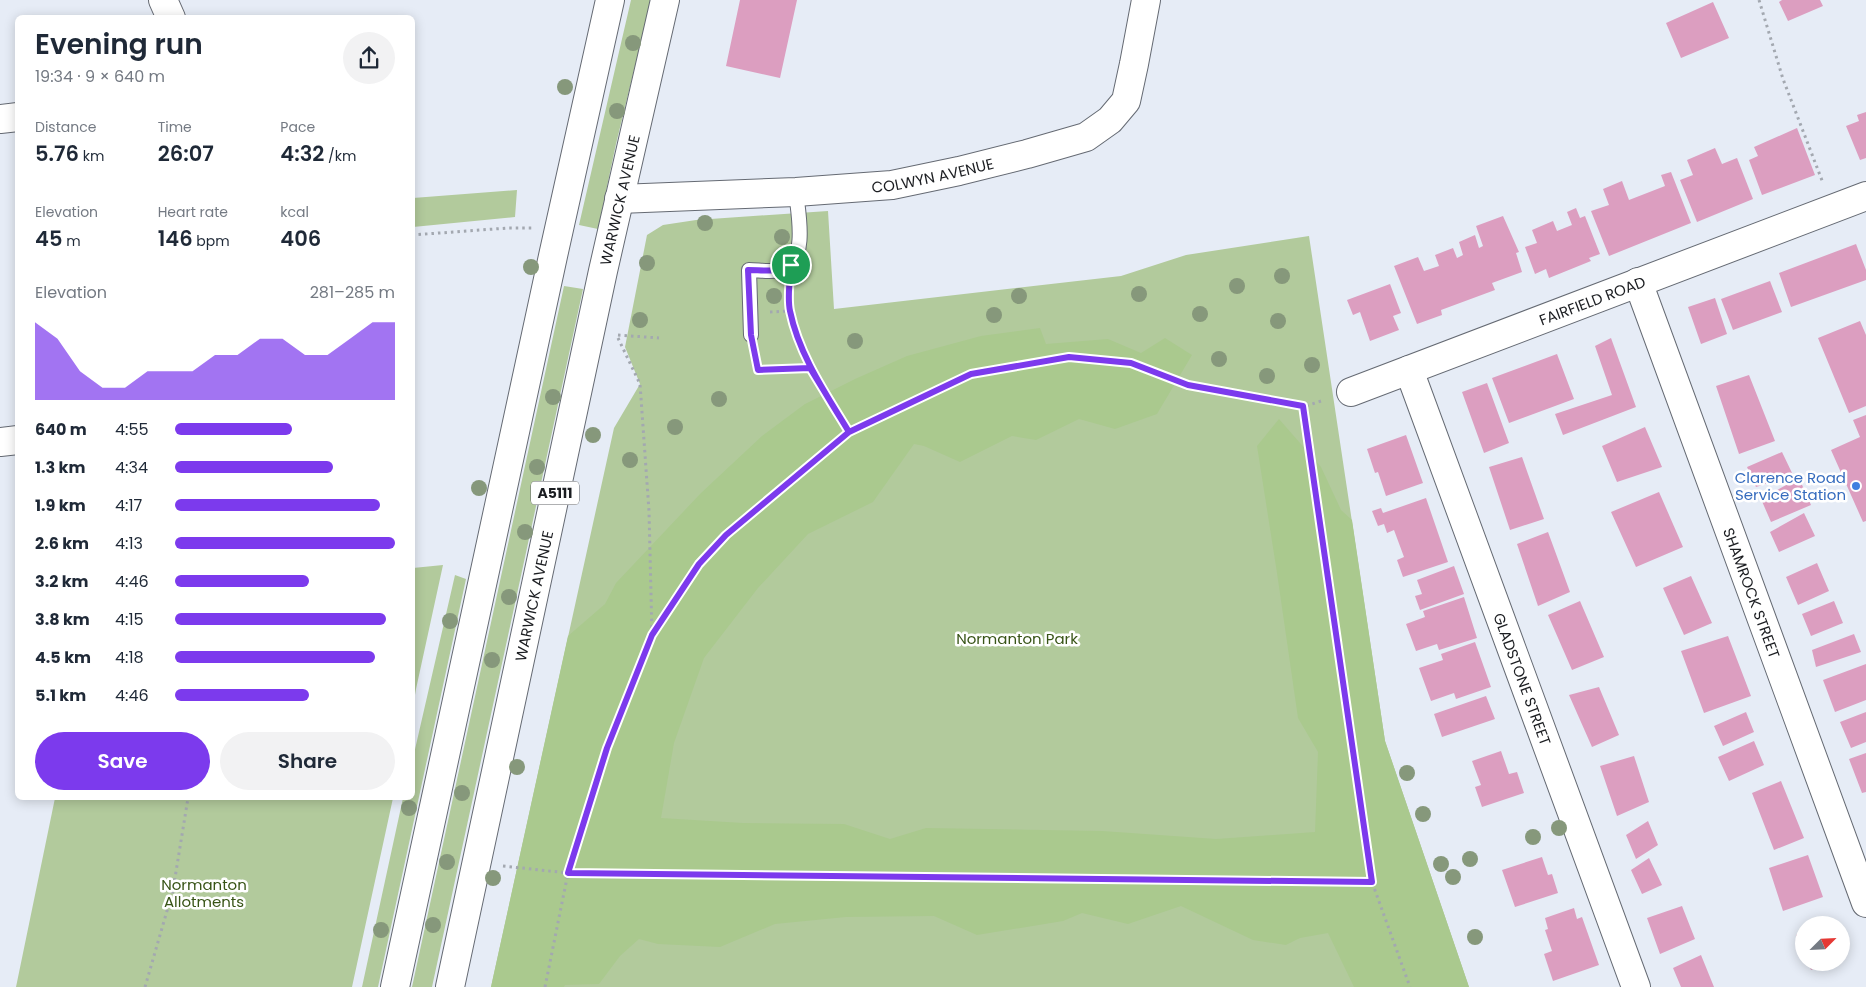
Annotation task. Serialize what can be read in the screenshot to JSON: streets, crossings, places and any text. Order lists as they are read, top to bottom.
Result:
{
  "streets": {
    "main road": [
      "COLWYN AVENUE",
      "WARWICK AVENUE",
      "FAIRFIELD ROAD",
      "A5111",
      "SHAMROCK STREET",
      "GLADSTONE STREET"
    ]
  },
  "crossings": [
    ["COLWYN AVENUE", "WARWICK AVENUE"],
    ["FAIRFIELD ROAD", "SHAMROCK STREET"],
    ["FAIRFIELD ROAD", "GLADSTONE STREET"]
  ],
  "parks": ["Normanton Park", "Normanton Allotments"],
  "places": ["Clarence Road Service Station"],
  "north": "top right",
  "page": {
    "heading": ["Evening run", "19:34 · 9 × 640 m"],
    "stats": [
      ["Distance", "5.76 km"],
      ["Time", "26:07"],
      ["Pace", "4:32 /km"],
      ["Elevation", "45 m"],
      ["Heart rate", "146 bpm"],
      ["kcal", "406"]
    ],
    "chart": ["Elevation", "281–285 m"],
    "list": [
      {
        "name": "640 m",
        "note": "4:55"
      },
      {
        "name": "1.3 km",
        "note": "4:34"
      },
      {
        "name": "1.9 km",
        "note": "4:17"
      },
      {
        "name": "2.6 km",
        "note": "4:13"
      },
      {
        "name": "3.2 km",
        "note": "4:46"
      },
      {
        "name": "3.8 km",
        "note": "4:15"
      },
      {
        "name": "4.5 km",
        "note": "4:18"
      },
      {
        "name": "5.1 km",
        "note": "4:46"
      }
    ],
    "buttons": ["Save", "Share"]
  }
}
